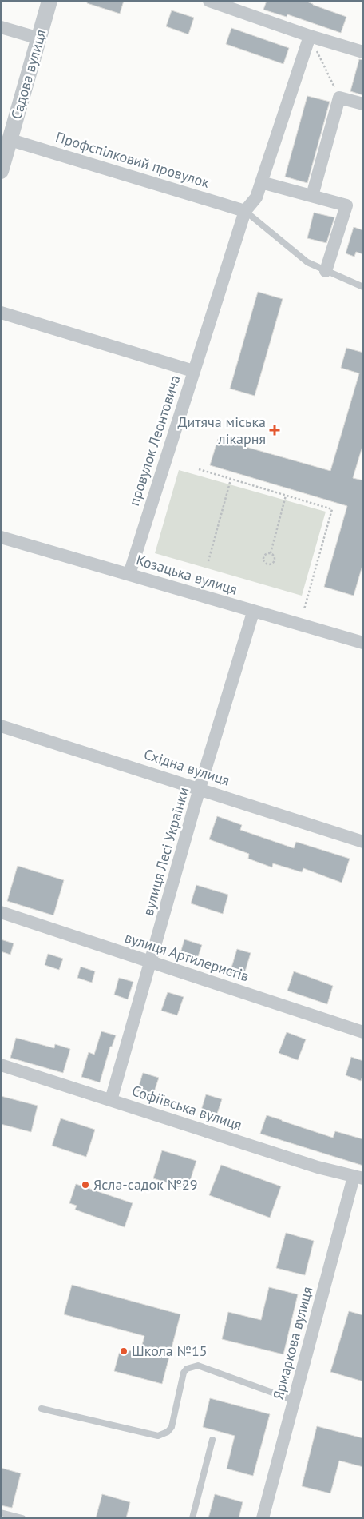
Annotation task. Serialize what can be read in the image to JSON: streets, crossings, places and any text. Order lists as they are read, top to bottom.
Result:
{
  "streets": {
    "street": [
      "Садова вулиця",
      "Профспілковий провулок",
      "провулок Леонтовича",
      "Козацька вулиця",
      "Східна вулиця",
      "вулиця Лесі Українки",
      "вулиця Артилеристів",
      "Софіївська вулиця",
      "Ярмаркова вулиця"
    ]
  },
  "crossings": [
    ["Садова вулиця", "Профспілковий провулок"],
    ["провулок Леонтовича", "Козацька вулиця"],
    ["Козацька вулиця", "вулиця Лесі Українки"],
    ["Східна вулиця", "вулиця Лесі Українки"],
    ["вулиця Лесі Українки", "вулиця Артилеристів"],
    ["вулиця Лесі Українки", "Софіївська вулиця"],
    ["Софіївська вулиця", "Ярмаркова вулиця"]
  ],
  "places": {
    "health": ["Дитяча міська лікарня"],
    "other": ["Ясла-садок №29", "Школа №15"]
  }
}
